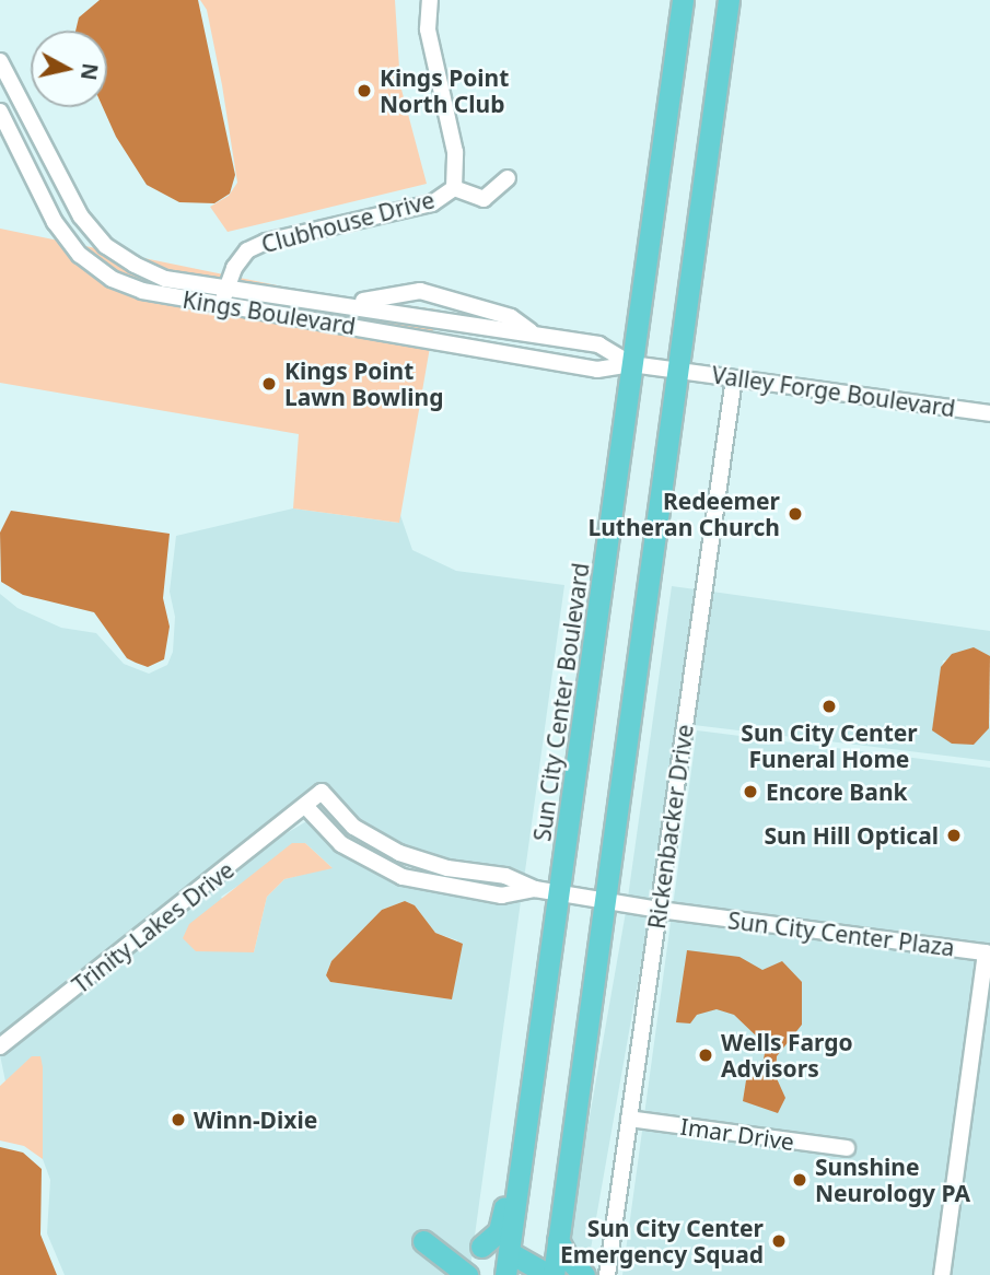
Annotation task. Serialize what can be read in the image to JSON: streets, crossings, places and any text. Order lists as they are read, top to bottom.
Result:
{
  "streets": {
    "main road": ["Sun City Center Boulevard"],
    "street": [
      "Clubhouse Drive",
      "Kings Boulevard",
      "Valley Forge Boulevard",
      "Rickenbacker Drive",
      "Trinity Lakes Drive",
      "Sun City Center Plaza",
      "Imar Drive"
    ]
  },
  "crossings": [
    ["Clubhouse Drive", "Kings Boulevard"],
    ["Kings Boulevard", "Valley Forge Boulevard"],
    ["Kings Boulevard", "Sun City Center Boulevard"],
    ["Valley Forge Boulevard", "Rickenbacker Drive"],
    ["Sun City Center Boulevard", "Trinity Lakes Drive"],
    ["Rickenbacker Drive", "Sun City Center Plaza"],
    ["Rickenbacker Drive", "Imar Drive"],
    ["Trinity Lakes Drive", "Sun City Center Plaza"]
  ],
  "places": [
    "Kings Point North Club",
    "Kings Point Lawn Bowling",
    "Redeemer Lutheran Church",
    "Sun City Center Funeral Home",
    "Encore Bank",
    "Sun Hill Optical",
    "Wells Fargo Advisors",
    "Winn-Dixie",
    "Sunshine Neurology PA",
    "Sun City Center Emergency Squad"
  ],
  "north": "right"
}
